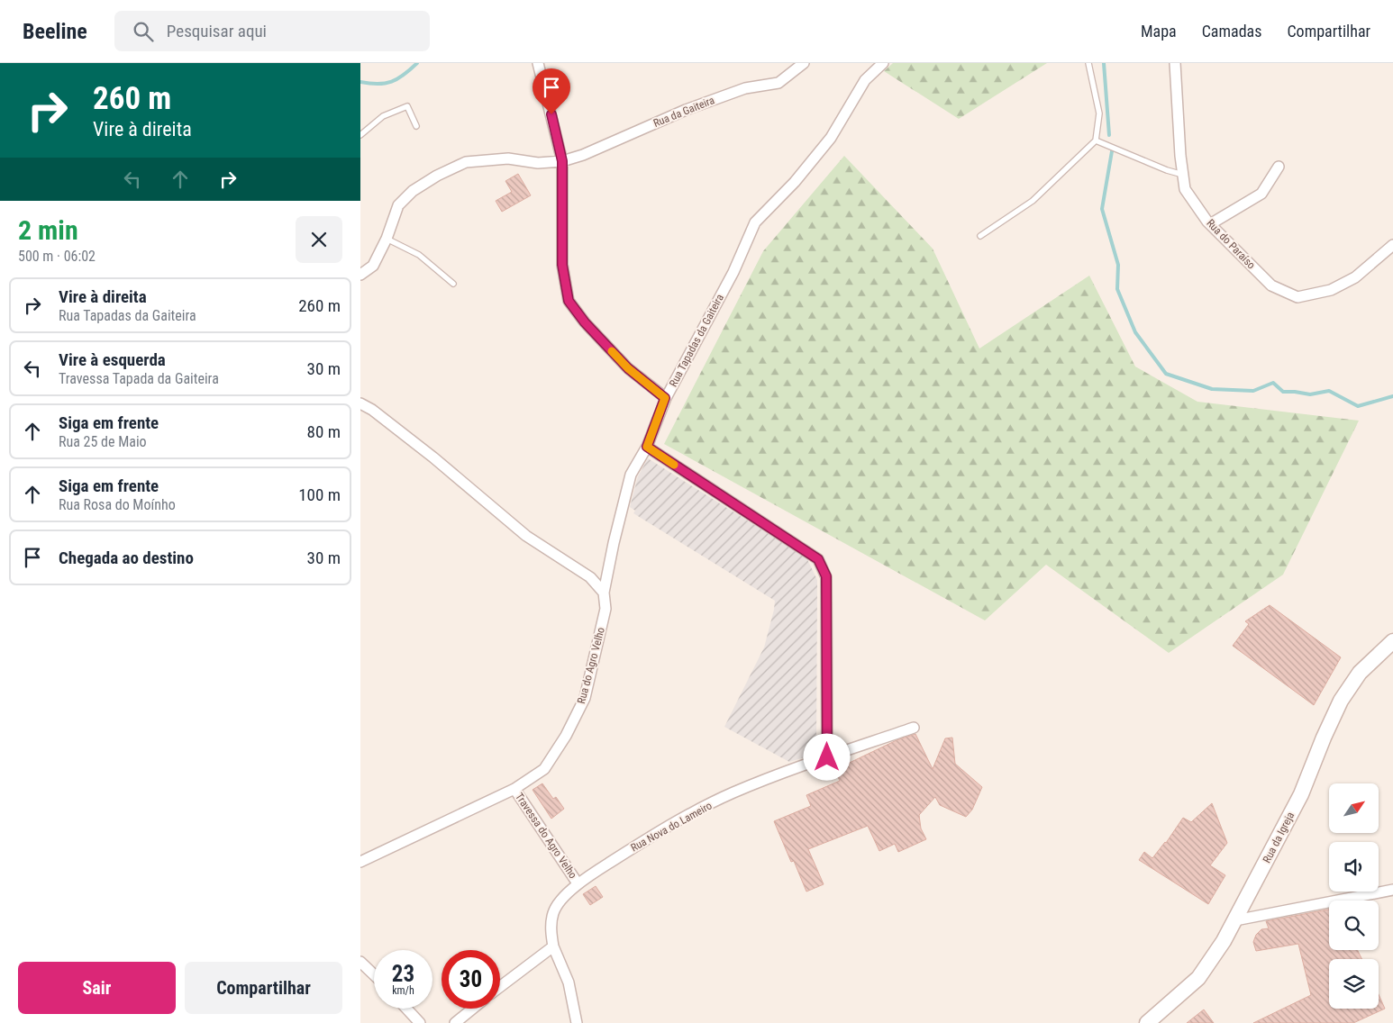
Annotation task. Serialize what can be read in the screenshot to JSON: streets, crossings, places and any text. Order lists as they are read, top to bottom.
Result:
{
  "streets": {
    "main road": ["Rua da Igreja"],
    "street": [
      "Rua da Gaiteira",
      "Rua do Paraíso",
      "Rua Tapadas da Gaiteira",
      "Rua do Agro Velho",
      "Rua Nova do Lameiro",
      "Travessa do Agro Velho"
    ]
  },
  "crossings": [
    ["Rua Tapadas da Gaiteira", "Rua do Agro Velho"],
    ["Rua do Agro Velho", "Travessa do Agro Velho"],
    ["Rua Nova do Lameiro", "Travessa do Agro Velho"]
  ],
  "north": "top right",
  "page": {
    "header": "Beeline",
    "search": "Pesquisar aqui",
    "nav": ["Mapa", "Camadas", "Compartilhar"],
    "turn": ["260 m", "Vire à direita"],
    "heading": ["2 min", "500 m · 06:02"],
    "list": [
      {
        "name": "Vire à direita",
        "note": "Rua Tapadas da Gaiteira",
        "value": "260 m"
      },
      {
        "name": "Vire à esquerda",
        "note": "Travessa Tapada da Gaiteira",
        "value": "30 m"
      },
      {
        "name": "Siga em frente",
        "note": "Rua 25 de Maio",
        "value": "80 m"
      },
      {
        "name": "Siga em frente",
        "note": "Rua Rosa do Moínho",
        "value": "100 m"
      },
      {
        "name": "Chegada ao destino",
        "value": "30 m"
      }
    ],
    "speed": "23 km/h",
    "limit": "30",
    "buttons": ["Sair", "Compartilhar"]
  }
}
